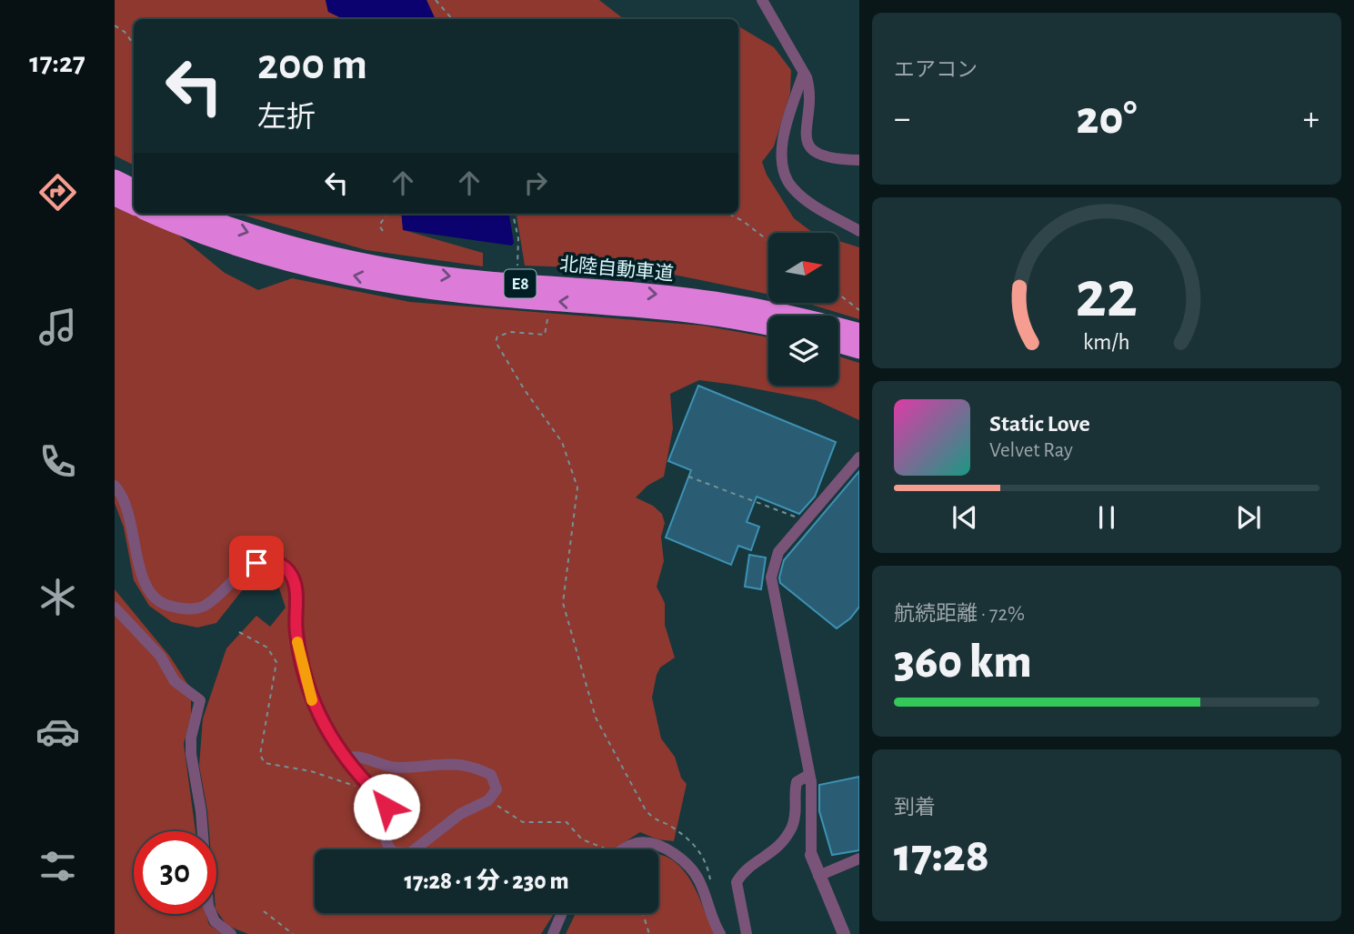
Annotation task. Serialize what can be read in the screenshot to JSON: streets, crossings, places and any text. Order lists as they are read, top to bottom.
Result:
{
  "streets": {
    "highway": ["北陸自動車道", "E8"]
  },
  "north": "right",
  "page": {
    "tabs": "17:27",
    "tile": [
      "エアコン",
      ["航続距離 · 72%", "360 km"],
      ["到着", "17:28"]
    ],
    "turn": ["200 m", "左折"],
    "heat": ["−", "20°", "+"],
    "song": ["Static Love", "Velvet Ray"],
    "limit": "30",
    "trip": "17:28 · 1 分 · 230 m",
    "gauge": ["22", "km/h"]
  }
}
